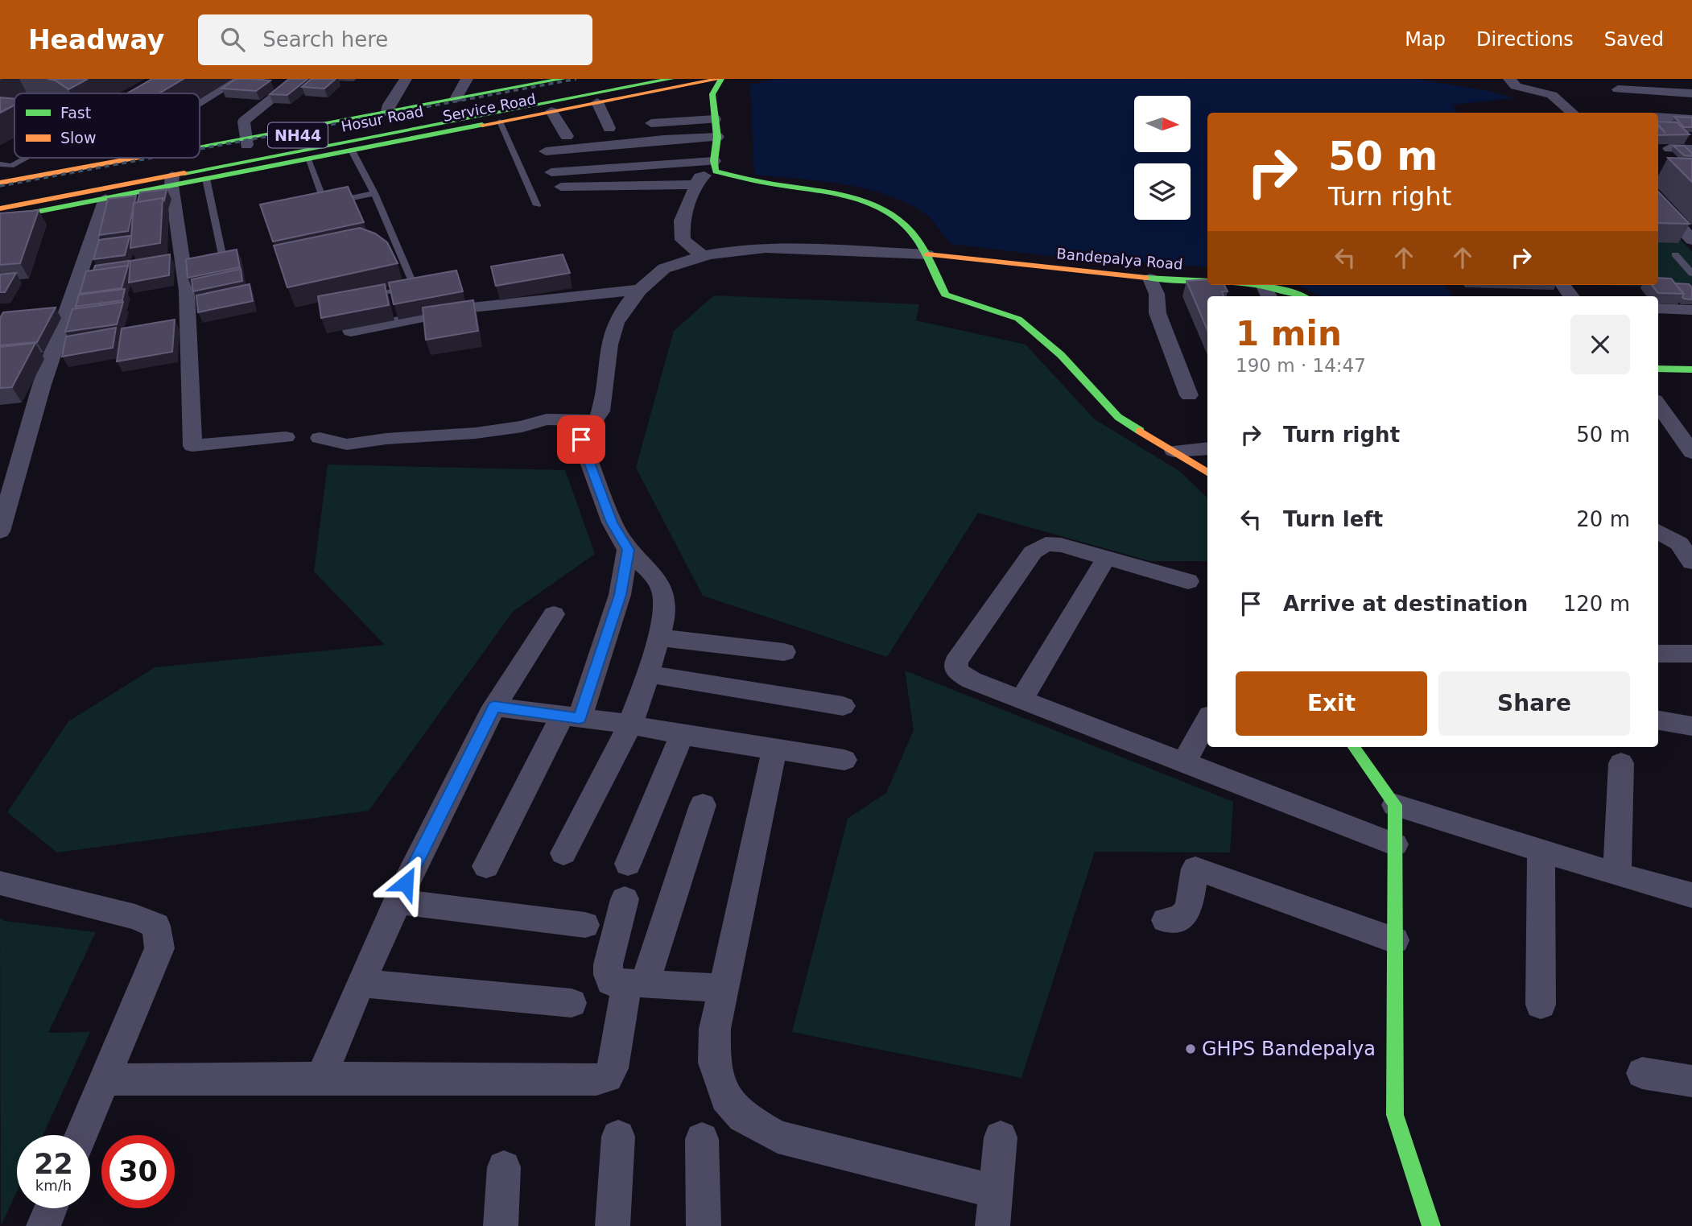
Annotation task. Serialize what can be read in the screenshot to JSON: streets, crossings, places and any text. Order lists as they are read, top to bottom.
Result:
{
  "streets": {
    "main road": [
      "Service Road",
      "Hosur Road",
      "NH44",
      "Bandepalya Road"
    ]
  },
  "crossings": [
    ["Service Road", "Hosur Road"]
  ],
  "places": ["GHPS Bandepalya"],
  "legend": ["Fast", "Slow"],
  "north": "right",
  "page": {
    "header": "Headway",
    "search": "Search here",
    "nav": ["Map", "Directions", "Saved"],
    "turn": ["50 m", "Turn right"],
    "heading": ["1 min", "190 m · 14:47"],
    "list": [
      {
        "name": "Turn right",
        "value": "50 m"
      },
      {
        "name": "Turn left",
        "value": "20 m"
      },
      {
        "name": "Arrive at destination",
        "value": "120 m"
      }
    ],
    "buttons": ["Exit", "Share"],
    "speed": "22 km/h",
    "limit": "30"
  }
}
